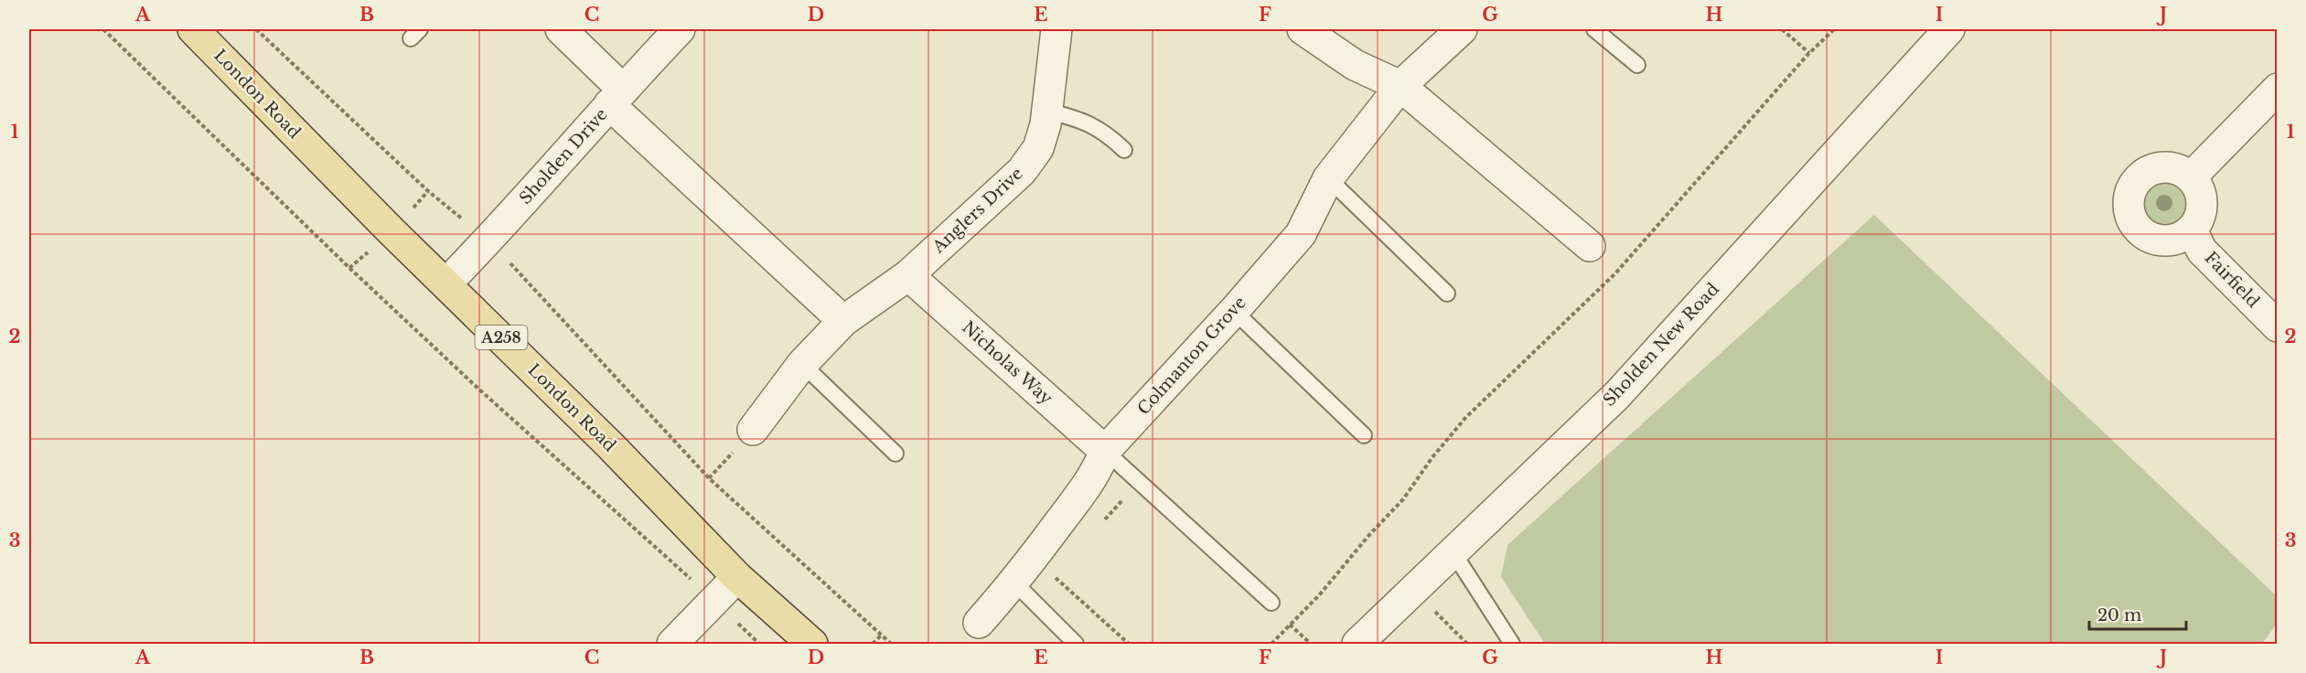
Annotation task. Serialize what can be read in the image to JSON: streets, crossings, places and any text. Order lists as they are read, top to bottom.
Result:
{
  "streets": {
    "main road": ["London Road", "A258"],
    "street": [
      "Sholden Drive",
      "Anglers Drive",
      "Fairfield",
      "Sholden New Road",
      "Colmanton Grove",
      "Nicholas Way"
    ]
  },
  "crossings": [
    ["London Road", "Sholden Drive"],
    ["Anglers Drive", "Nicholas Way"],
    ["Colmanton Grove", "Nicholas Way"]
  ],
  "scale_bar": "20 m",
  "grid": {
    "columns": [
      "A",
      "B",
      "C",
      "D",
      "E",
      "F",
      "G",
      "H",
      "I",
      "J"
    ],
    "rows": ["1", "2", "3"]
  }
}
